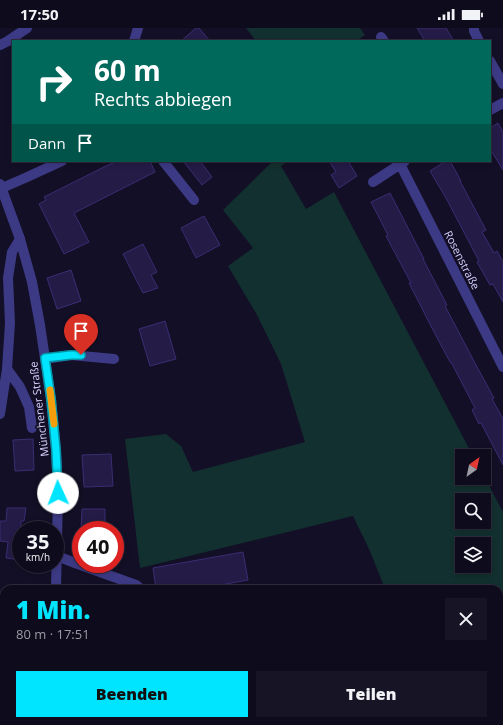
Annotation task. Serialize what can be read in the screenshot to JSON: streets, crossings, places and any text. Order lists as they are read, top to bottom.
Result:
{
  "streets": {
    "street": ["Rosenstraße", "Münchener Straße"]
  },
  "north": "top right",
  "page": {
    "status": "17:50",
    "turn": ["60 m", "Rechts abbiegen"],
    "then": "Dann",
    "speed": "35 km/h",
    "limit": "40",
    "heading": ["1 Min.", "80 m · 17:51"],
    "buttons": ["Beenden", "Teilen"]
  }
}
